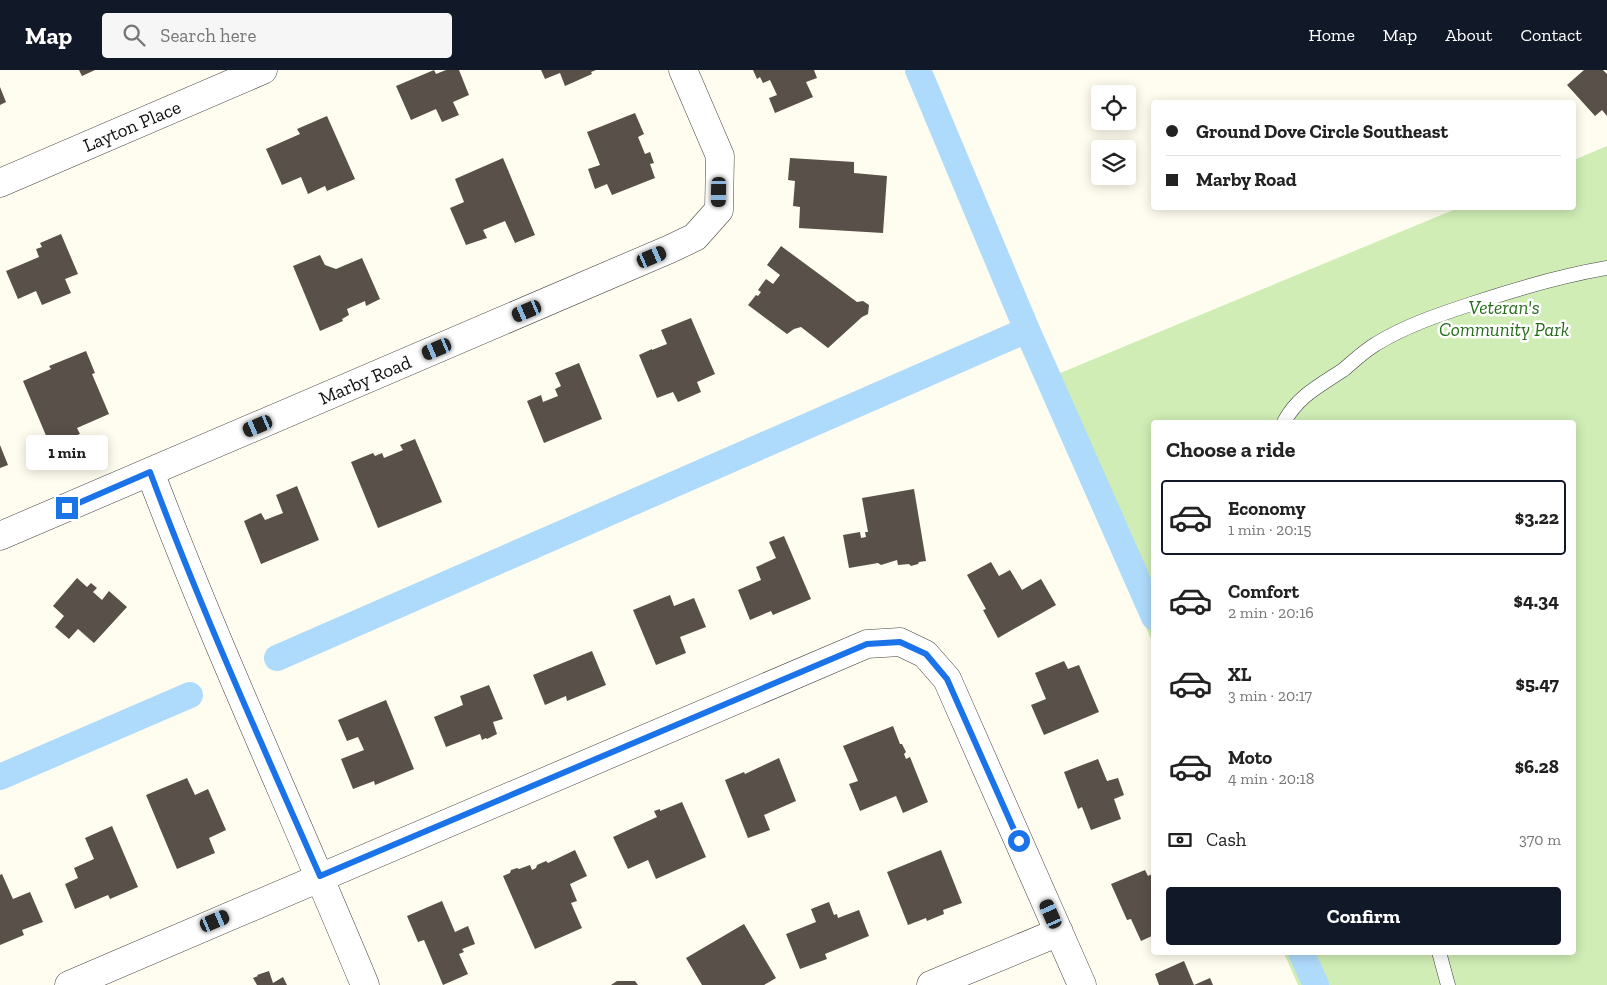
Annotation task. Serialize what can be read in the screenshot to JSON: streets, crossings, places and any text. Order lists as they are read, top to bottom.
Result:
{
  "streets": {
    "street": ["Layton Place", "Marby Road"]
  },
  "parks": ["Veteran's Community Park"],
  "page": {
    "header": "Map",
    "search": "Search here",
    "nav": [
      "Home",
      "Map",
      "About",
      "Contact"
    ],
    "banner": ["Ground Dove Circle Southeast", "Marby Road"],
    "heading": "Choose a ride",
    "bubble": "1 min",
    "list": [
      {
        "name": "Economy",
        "note": "1 min · 20:15",
        "value": "$3.22"
      },
      {
        "name": "Comfort",
        "note": "2 min · 20:16",
        "value": "$4.34"
      },
      {
        "name": "XL",
        "note": "3 min · 20:17",
        "value": "$5.47"
      },
      {
        "name": "Moto",
        "note": "4 min · 20:18",
        "value": "$6.28"
      }
    ],
    "pay": ["Cash", "370 m"],
    "buttons": "Confirm"
  }
}
